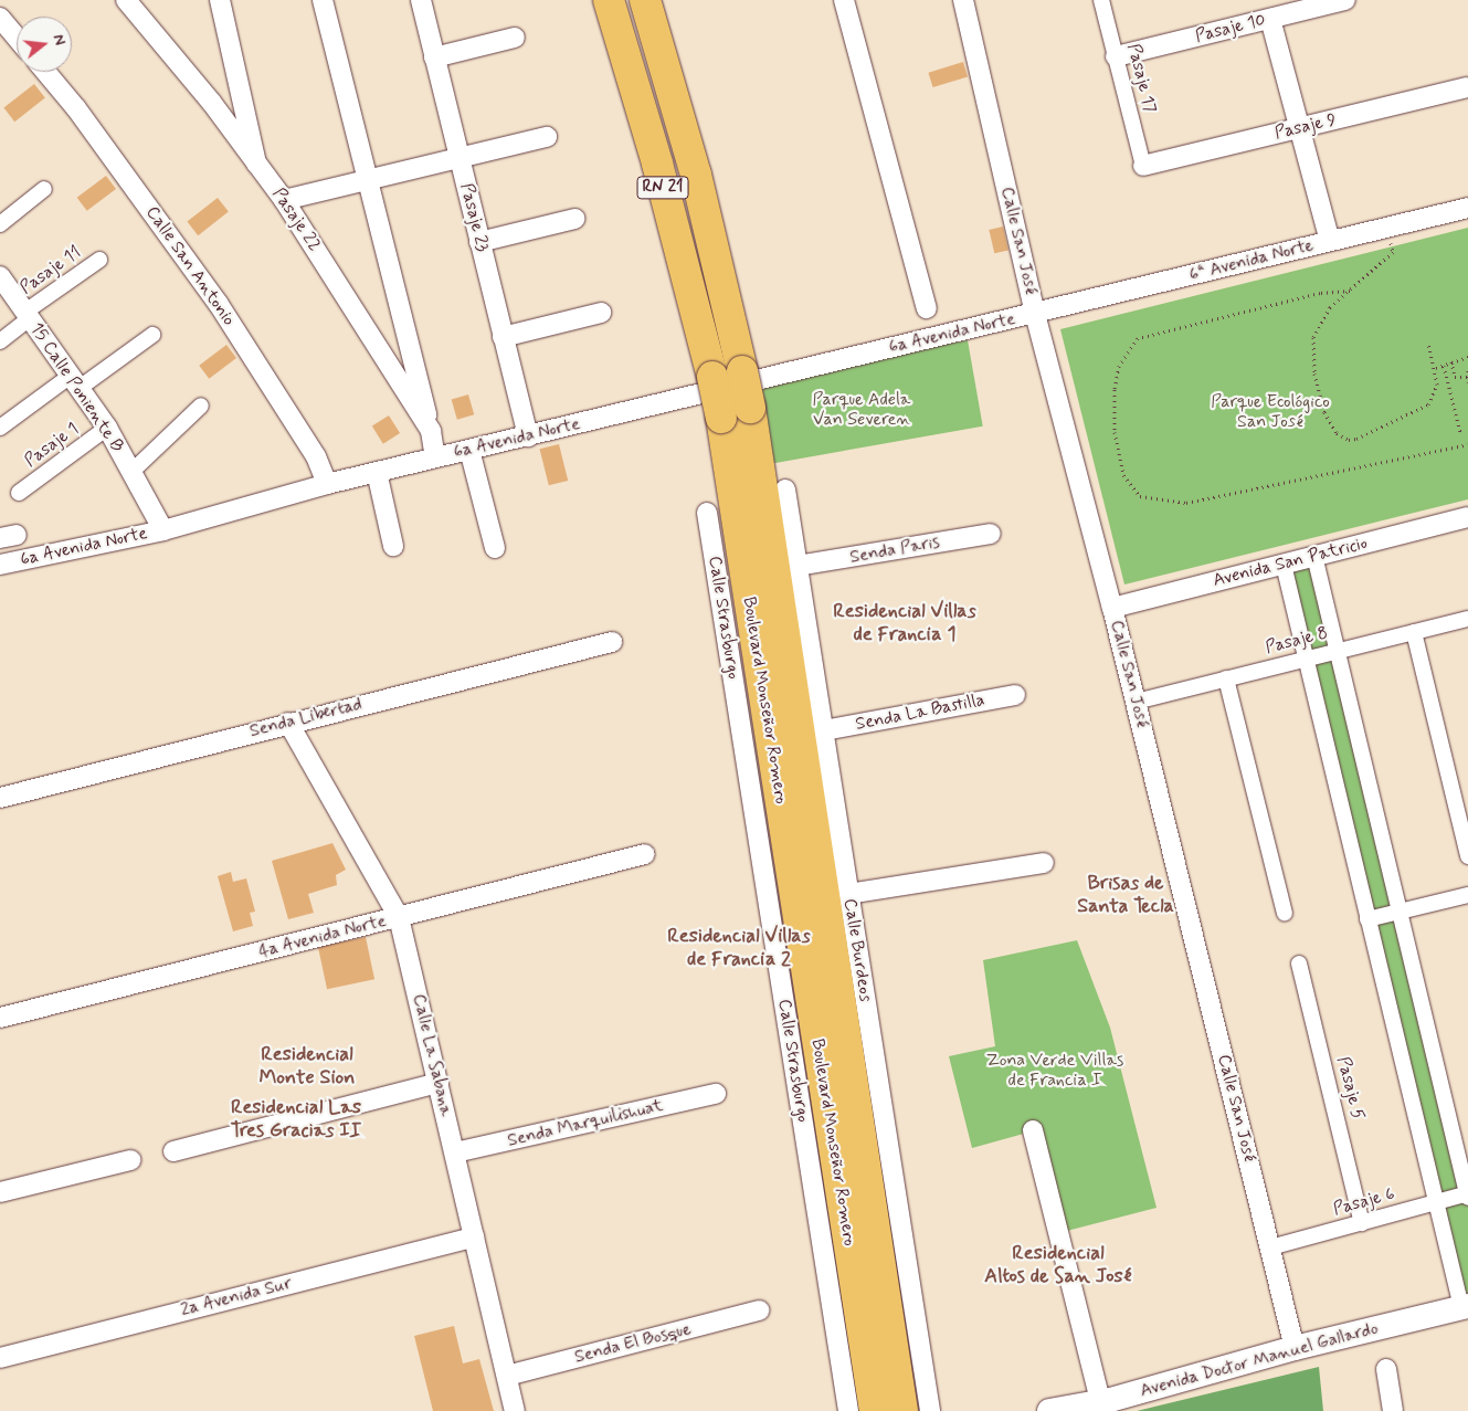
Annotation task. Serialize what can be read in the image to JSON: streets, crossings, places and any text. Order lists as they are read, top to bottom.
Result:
{
  "streets": {
    "highway": ["RN 21", "Boulevard Monseñor Romero"],
    "street": [
      "Pasaje 10",
      "Pasaje 17",
      "Pasaje 9",
      "Pasaje 23",
      "Pasaje 22",
      "Calle San José",
      "6ª Avenida Norte",
      "Calle San Antonio",
      "Pasaje 11",
      "6a Avenida Norte",
      "15 Calle Poniente B",
      "Pasaje 1",
      "Senda Paris",
      "Avenida San Patricio",
      "Calle Strasburgo",
      "Pasaje 8",
      "Senda La Bastilla",
      "Senda Libertad",
      "4a Avenida Norte",
      "Calle Burdeos",
      "Calle La Sabana",
      "Pasaje 5",
      "Senda Marquilishuat",
      "Pasaje 6",
      "2a Avenida Sur",
      "Senda El Bosque",
      "Avenida Doctor Manuel Gallardo"
    ]
  },
  "crossings": [
    ["Pasaje 10", "Pasaje 17"],
    ["Pasaje 17", "Pasaje 9"],
    ["Pasaje 23", "6a Avenida Norte"],
    ["Pasaje 22", "6a Avenida Norte"],
    ["Calle San José", "6ª Avenida Norte"],
    ["Calle San José", "6a Avenida Norte"],
    ["Calle San José", "Avenida San Patricio"],
    ["Calle San José", "Pasaje 8"],
    ["Calle San José", "Pasaje 6"],
    ["Calle San José", "Avenida Doctor Manuel Gallardo"],
    ["6ª Avenida Norte", "6a Avenida Norte"],
    ["Calle San Antonio", "6a Avenida Norte"],
    ["Pasaje 11", "15 Calle Poniente B"],
    ["6a Avenida Norte", "15 Calle Poniente B"],
    ["15 Calle Poniente B", "Pasaje 1"],
    ["Senda Paris", "Calle Burdeos"],
    ["Senda La Bastilla", "Calle Burdeos"],
    ["Senda Libertad", "Calle La Sabana"],
    ["4a Avenida Norte", "Calle La Sabana"],
    ["Calle La Sabana", "Senda Marquilishuat"],
    ["Calle La Sabana", "2a Avenida Sur"],
    ["Calle La Sabana", "Senda El Bosque"],
    ["Pasaje 5", "Pasaje 6"]
  ],
  "districts": [
    "Residencial Villas de Francia 1",
    "Brisas de Santa Tecla",
    "Residencial Villas de Francia 2",
    "Residencial Monte Sion",
    "Residencial Las Tres Gracias II",
    "Residencial Altos de San José"
  ],
  "parks": ["Parque Adela Van Severen", "Parque Ecológico San José", "Zona Verde Villas de Francia I"],
  "north": "right"
}
